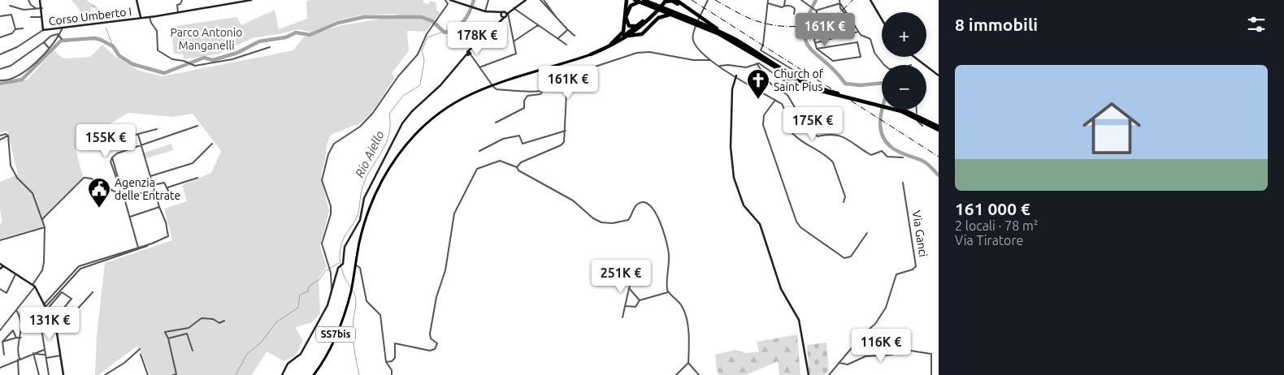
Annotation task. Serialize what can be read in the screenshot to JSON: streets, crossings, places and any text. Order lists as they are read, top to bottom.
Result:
{
  "streets": {
    "highway": ["SS7bis"],
    "street": ["Corso Umberto I", "Via Ganci"]
  },
  "water": ["Rio Aiello"],
  "parks": ["Parco Antonio Manganelli"],
  "places": {
    "church": ["Church of Saint Pius"],
    "public building": ["Agenzia delle Entrate"]
  },
  "page": {
    "heading": "8 immobili",
    "map_buttons": ["+", "−"],
    "price": [
      "161K €",
      "178K €",
      "161K €",
      "175K €",
      "155K €",
      "251K €",
      "131K €",
      "116K €"
    ],
    "list": [
      {
        "name": "161 000 €",
        "note": "2 locali · 78 m² · Via Tiratore"
      }
    ]
  }
}
